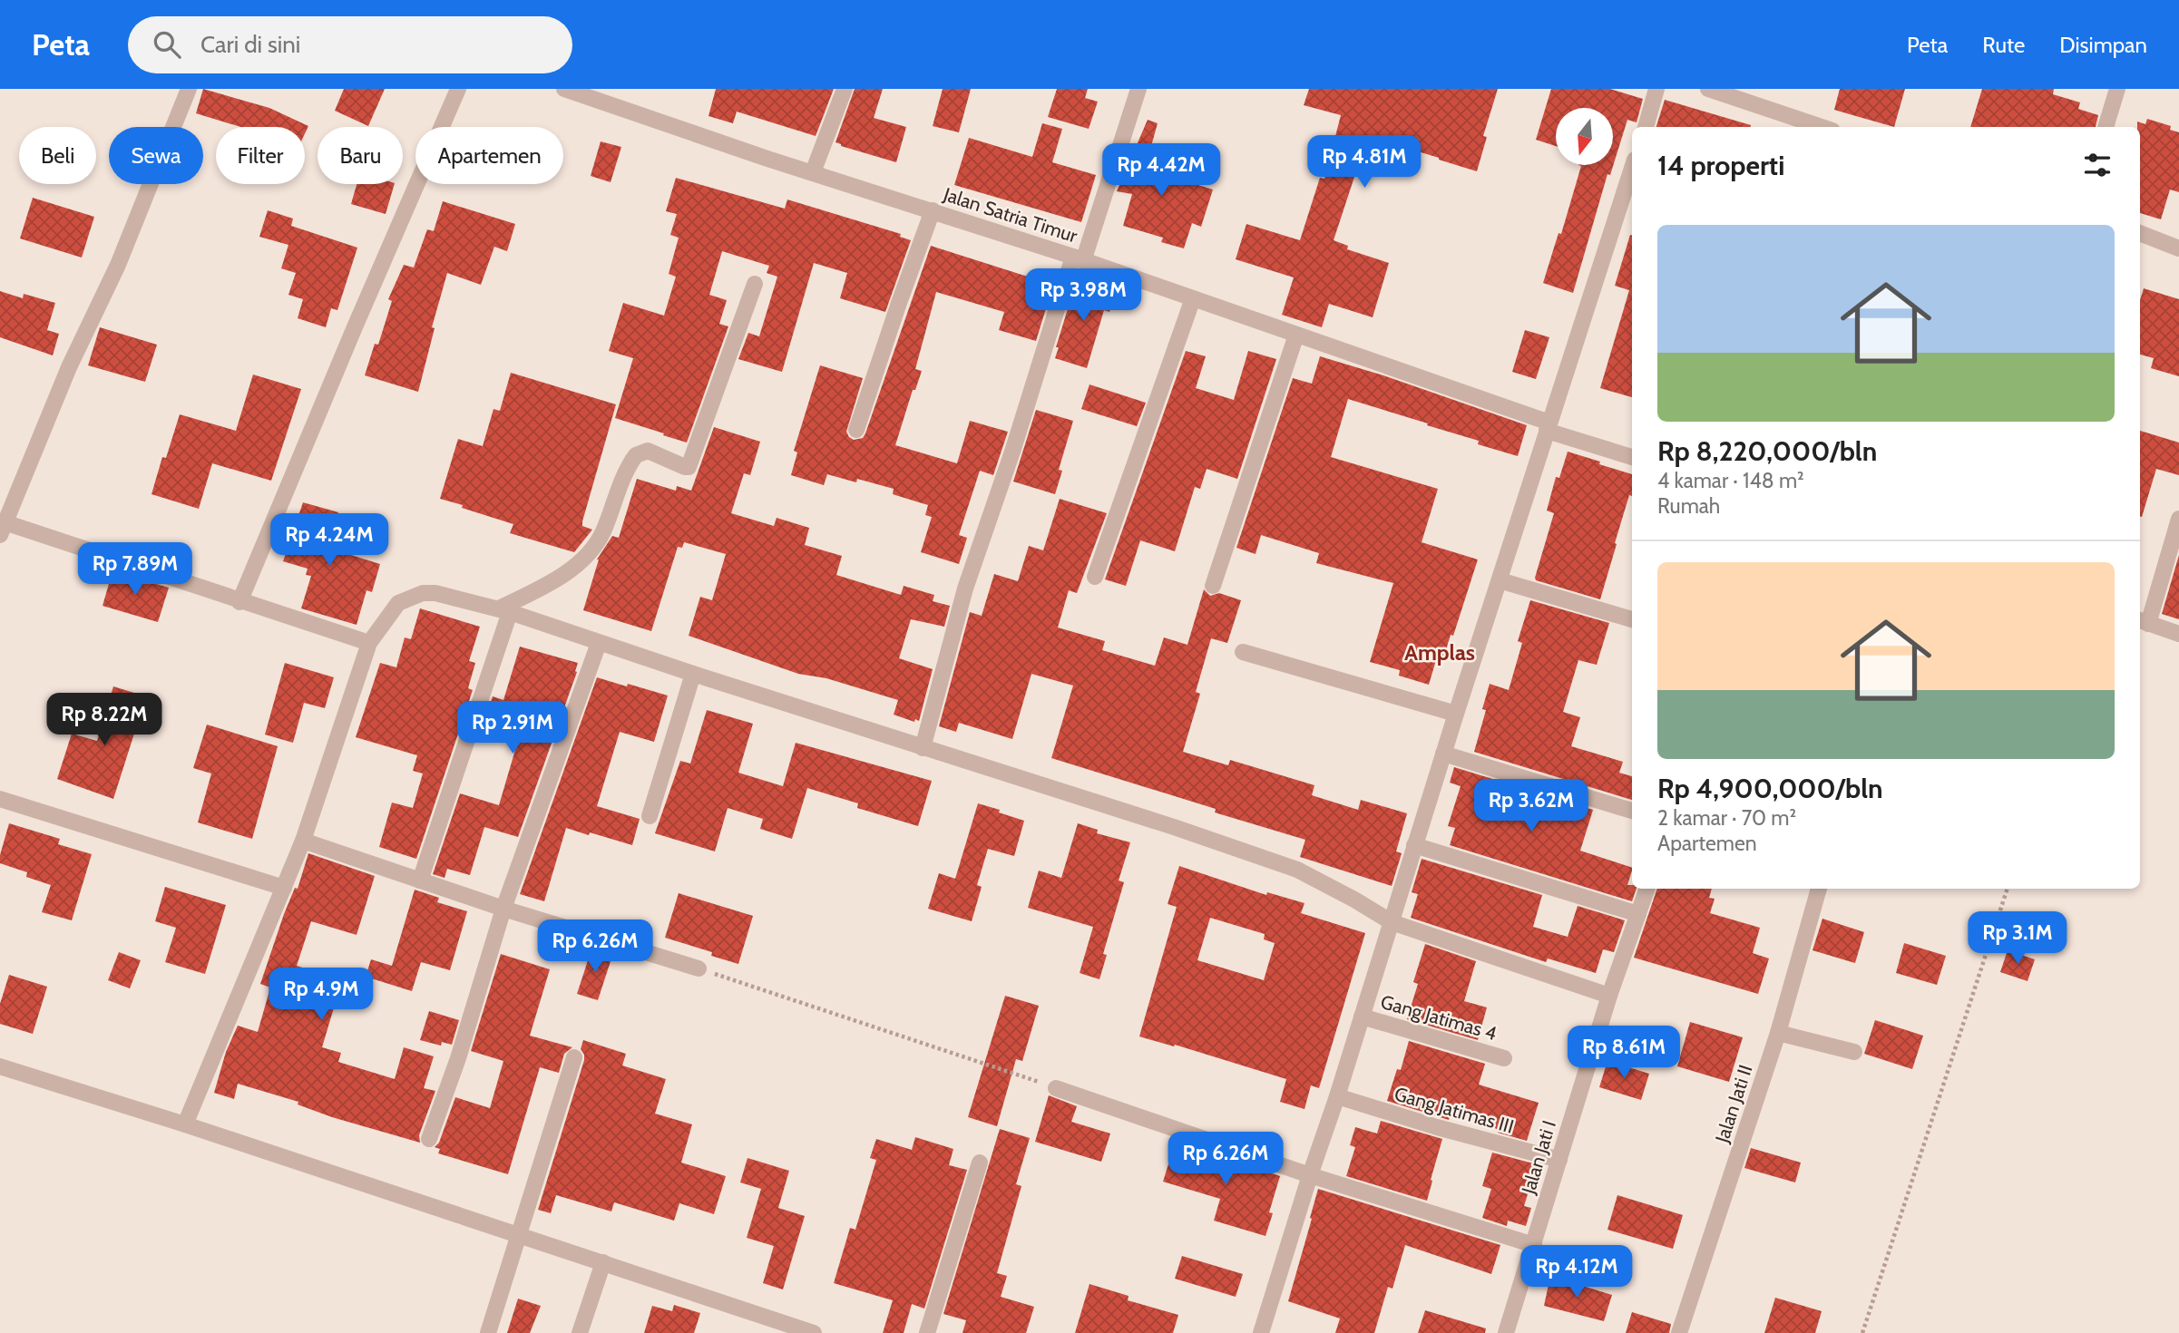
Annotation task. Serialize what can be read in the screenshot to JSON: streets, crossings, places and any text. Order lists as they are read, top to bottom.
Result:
{
  "streets": {
    "street": [
      "Jalan Satria Timur",
      "Gang Jatimas 4",
      "Jalan Jati II",
      "Gang Jatimas III",
      "Jalan Jati I"
    ]
  },
  "crossings": [
    ["Gang Jatimas III", "Jalan Jati I"]
  ],
  "districts": ["Amplas"],
  "north": "bottom",
  "page": {
    "header": "Peta",
    "search": "Cari di sini",
    "nav": ["Peta", "Rute", "Disimpan"],
    "chip": [
      "Beli",
      "Sewa",
      "Filter",
      "Baru",
      "Apartemen"
    ],
    "heading": "14 properti",
    "price": [
      "Rp 4.81M",
      "Rp 4.42M",
      "Rp 3.98M",
      "Rp 4.24M",
      "Rp 7.89M",
      "Rp 8.22M",
      "Rp 2.91M",
      "Rp 3.62M",
      "Rp 3.1M",
      "Rp 6.26M",
      "Rp 4.9M",
      "Rp 8.61M",
      "Rp 6.26M",
      "Rp 4.12M"
    ],
    "list": [
      {
        "name": "Rp 8,220,000/bln",
        "note": "4 kamar · 148 m² · Rumah"
      },
      {
        "name": "Rp 4,900,000/bln",
        "note": "2 kamar · 70 m² · Apartemen"
      }
    ]
  }
}
